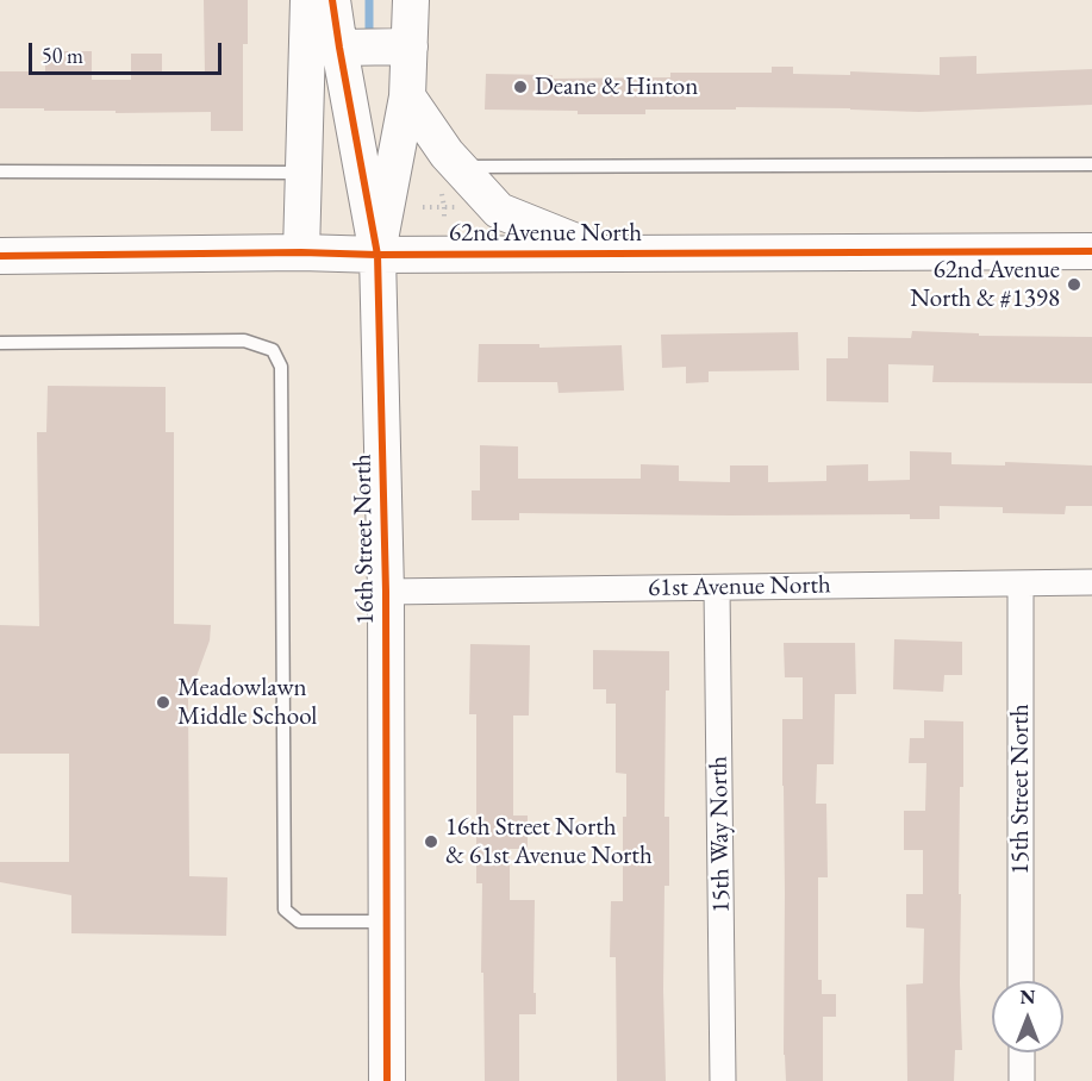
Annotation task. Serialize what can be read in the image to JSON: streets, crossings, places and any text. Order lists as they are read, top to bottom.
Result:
{
  "streets": {
    "street": [
      "62nd Avenue North",
      "16th Street North",
      "61st Avenue North",
      "15th Street North",
      "15th Way North"
    ]
  },
  "crossings": [
    ["62nd Avenue North", "16th Street North"],
    ["16th Street North", "61st Avenue North"],
    ["61st Avenue North", "15th Street North"],
    ["61st Avenue North", "15th Way North"]
  ],
  "places": [
    "Deane & Hinton",
    "62nd Avenue North & #1398",
    "Meadowlawn Middle School",
    "16th Street North & 61st Avenue North"
  ],
  "scale_bar": "50 m",
  "north": "top"
}
